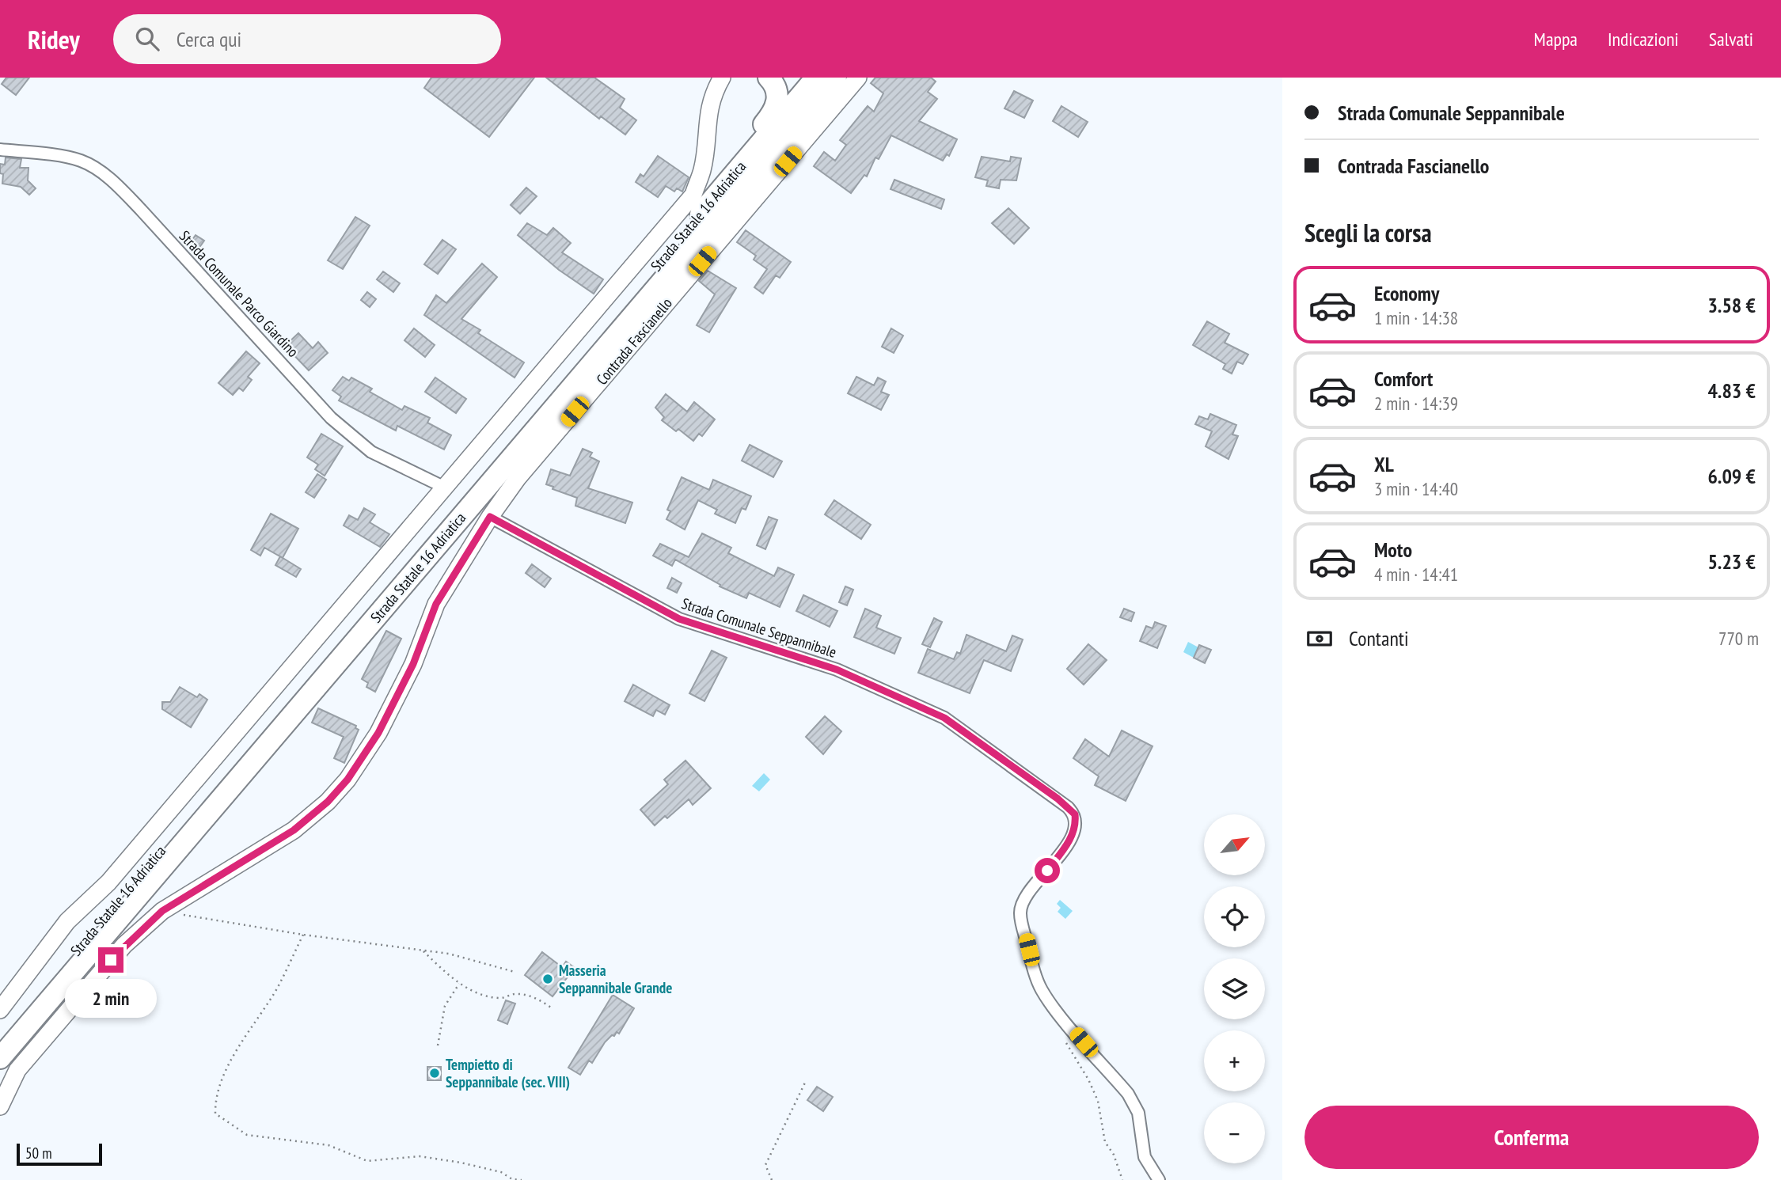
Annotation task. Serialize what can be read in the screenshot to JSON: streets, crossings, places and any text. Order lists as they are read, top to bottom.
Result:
{
  "streets": {
    "highway": ["Strada Statale 16 Adriatica"],
    "street": ["Strada Comunale Parco Giardino", "Contrada Fascianello", "Strada Comunale Seppannibale"]
  },
  "crossings": [
    ["Contrada Fascianello", "Strada Comunale Seppannibale"]
  ],
  "places": ["Masseria Seppannibale Grande", "Tempietto di Seppannibale (sec. VIII)"],
  "scale_bar": "50 m",
  "north": "top right",
  "page": {
    "header": "Ridey",
    "search": "Cerca qui",
    "nav": ["Mappa", "Indicazioni", "Salvati"],
    "banner": ["Strada Comunale Seppannibale", "Contrada Fascianello"],
    "heading": "Scegli la corsa",
    "list": [
      {
        "name": "Economy",
        "note": "1 min · 14:38",
        "value": "3.58 €"
      },
      {
        "name": "Comfort",
        "note": "2 min · 14:39",
        "value": "4.83 €"
      },
      {
        "name": "XL",
        "note": "3 min · 14:40",
        "value": "6.09 €"
      },
      {
        "name": "Moto",
        "note": "4 min · 14:41",
        "value": "5.23 €"
      }
    ],
    "pay": ["Contanti", "770 m"],
    "map_buttons": ["+", "−"],
    "bubble": "2 min",
    "buttons": "Conferma",
    "scale": "50 m"
  }
}
